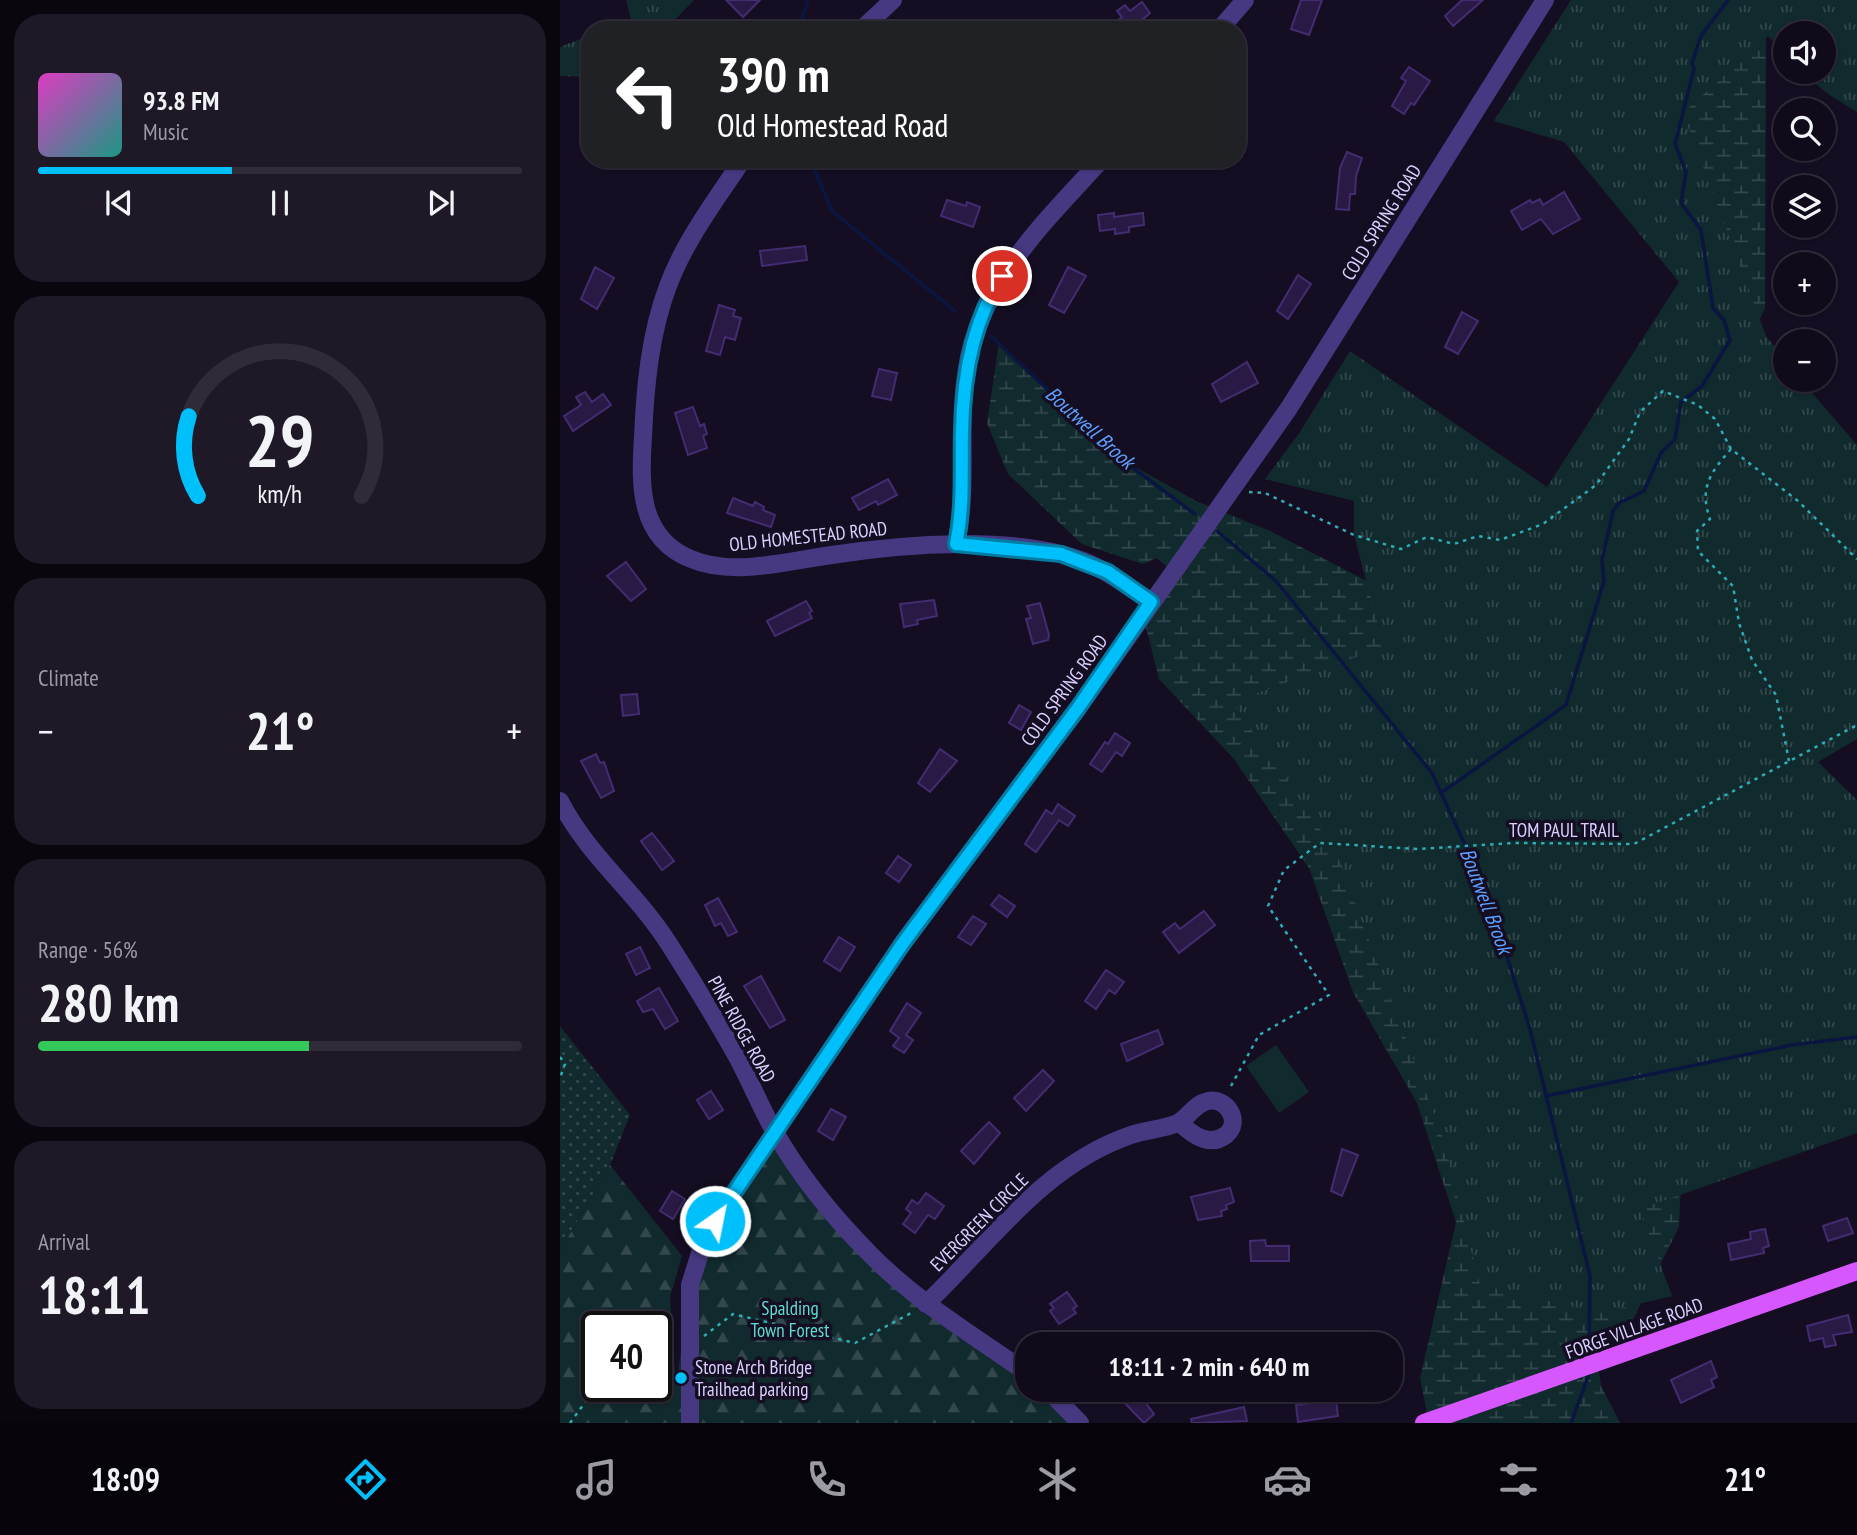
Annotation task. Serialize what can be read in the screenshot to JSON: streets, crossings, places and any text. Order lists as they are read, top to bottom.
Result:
{
  "streets": {
    "main road": ["FORGE VILLAGE ROAD"],
    "street": [
      "COLD SPRING ROAD",
      "OLD HOMESTEAD ROAD",
      "PINE RIDGE ROAD",
      "EVERGREEN CIRCLE"
    ],
    "path": ["TOM PAUL TRAIL"]
  },
  "crossings": [
    ["COLD SPRING ROAD", "OLD HOMESTEAD ROAD"],
    ["COLD SPRING ROAD", "PINE RIDGE ROAD"],
    ["PINE RIDGE ROAD", "EVERGREEN CIRCLE"]
  ],
  "water": ["Boutwell Brook"],
  "parks": ["Spalding Town Forest"],
  "places": ["Stone Arch Bridge Trailhead parking"],
  "page": {
    "map_buttons": ["+", "−"],
    "turn": ["390 m", "Old Homestead Road"],
    "song": ["93.8 FM", "Music"],
    "tile": [
      "Climate",
      ["Range · 56%", "280 km"],
      ["Arrival", "18:11"]
    ],
    "heat": ["−", "21°", "+"],
    "limit": "40",
    "trip": "18:11 · 2 min · 640 m",
    "tabs": ["18:09", "21°"],
    "gauge": ["29", "km/h"]
  }
}
